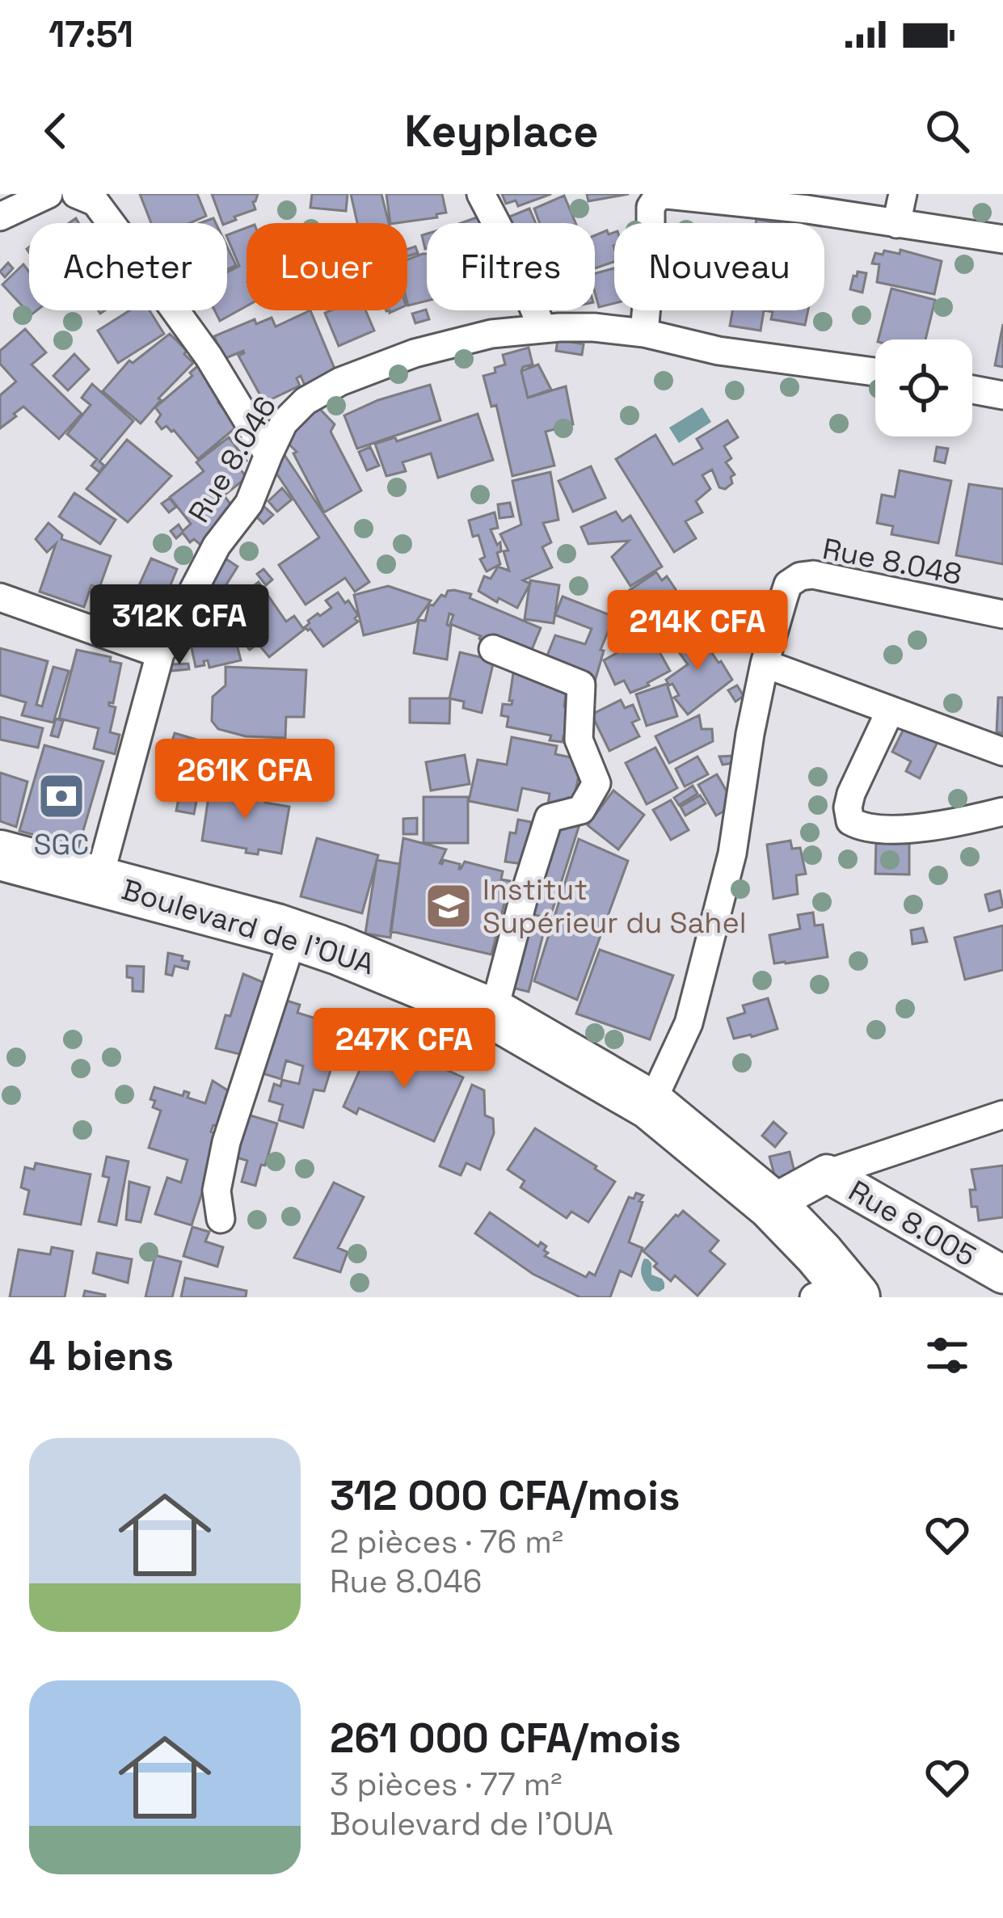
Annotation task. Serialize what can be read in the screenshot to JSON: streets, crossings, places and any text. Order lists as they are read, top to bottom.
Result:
{
  "streets": {
    "highway": ["Boulevard de l'OUA"],
    "street": ["Rue 8.046", "Rue 8.048", "Rue 8.005"]
  },
  "crossings": [
    ["Rue 8.046", "Boulevard de l'OUA"],
    ["Rue 8.048", "Boulevard de l'OUA"],
    ["Boulevard de l'OUA", "Rue 8.005"]
  ],
  "places": {
    "bank": ["SGC"],
    "school or university": ["Institut Supérieur du Sahel"]
  },
  "page": {
    "status": "17:51",
    "header": "Keyplace",
    "chip": [
      "Acheter",
      "Louer",
      "Filtres",
      "Nouveau"
    ],
    "price": [
      "312K CFA",
      "214K CFA",
      "261K CFA",
      "247K CFA"
    ],
    "heading": "4 biens",
    "list": [
      {
        "name": "312 000 CFA/mois",
        "note": "2 pièces · 76 m² · Rue 8.046"
      },
      {
        "name": "261 000 CFA/mois",
        "note": "3 pièces · 77 m² · Boulevard de l'OUA"
      }
    ]
  }
}
